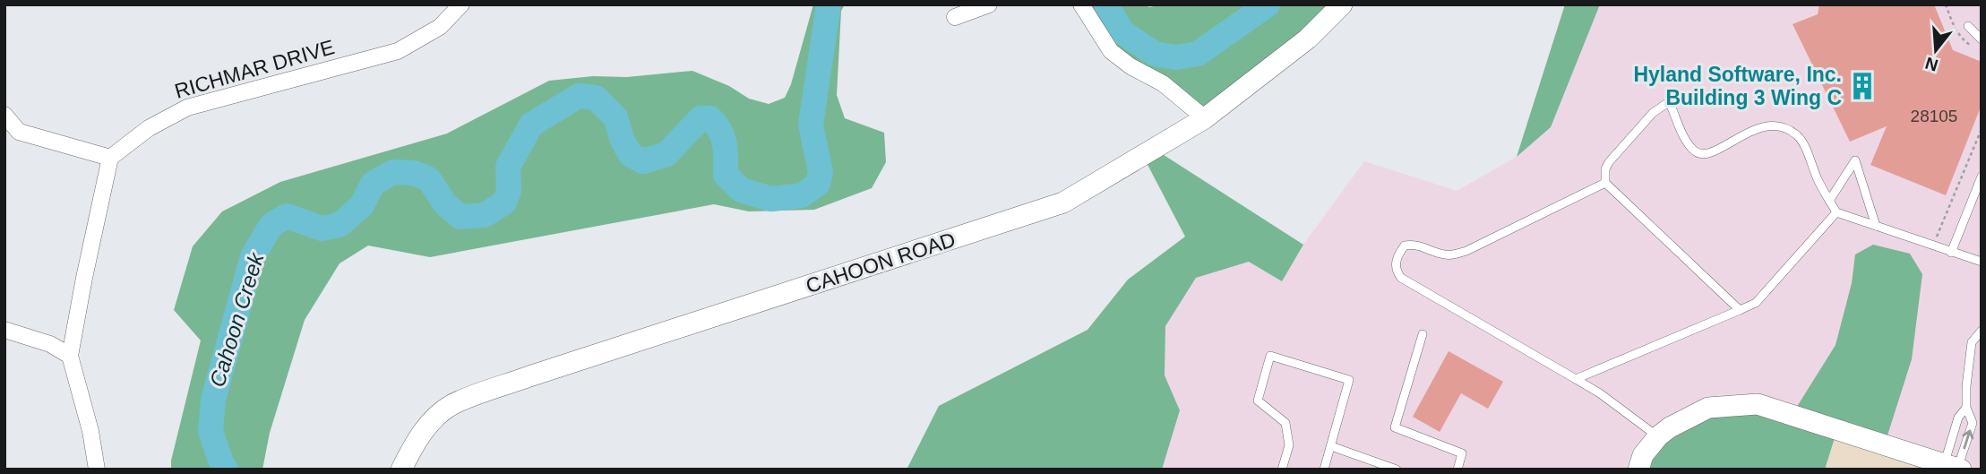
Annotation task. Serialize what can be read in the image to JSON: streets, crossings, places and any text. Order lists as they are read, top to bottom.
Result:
{
  "streets": {
    "street": ["RICHMAR DRIVE", "CAHOON ROAD"]
  },
  "water": ["Cahoon Creek"],
  "places": {
    "building": ["Hyland Software, Inc. Building 3 Wing C"]
  },
  "house_numbers": ["28105"],
  "north": "bottom"
}
